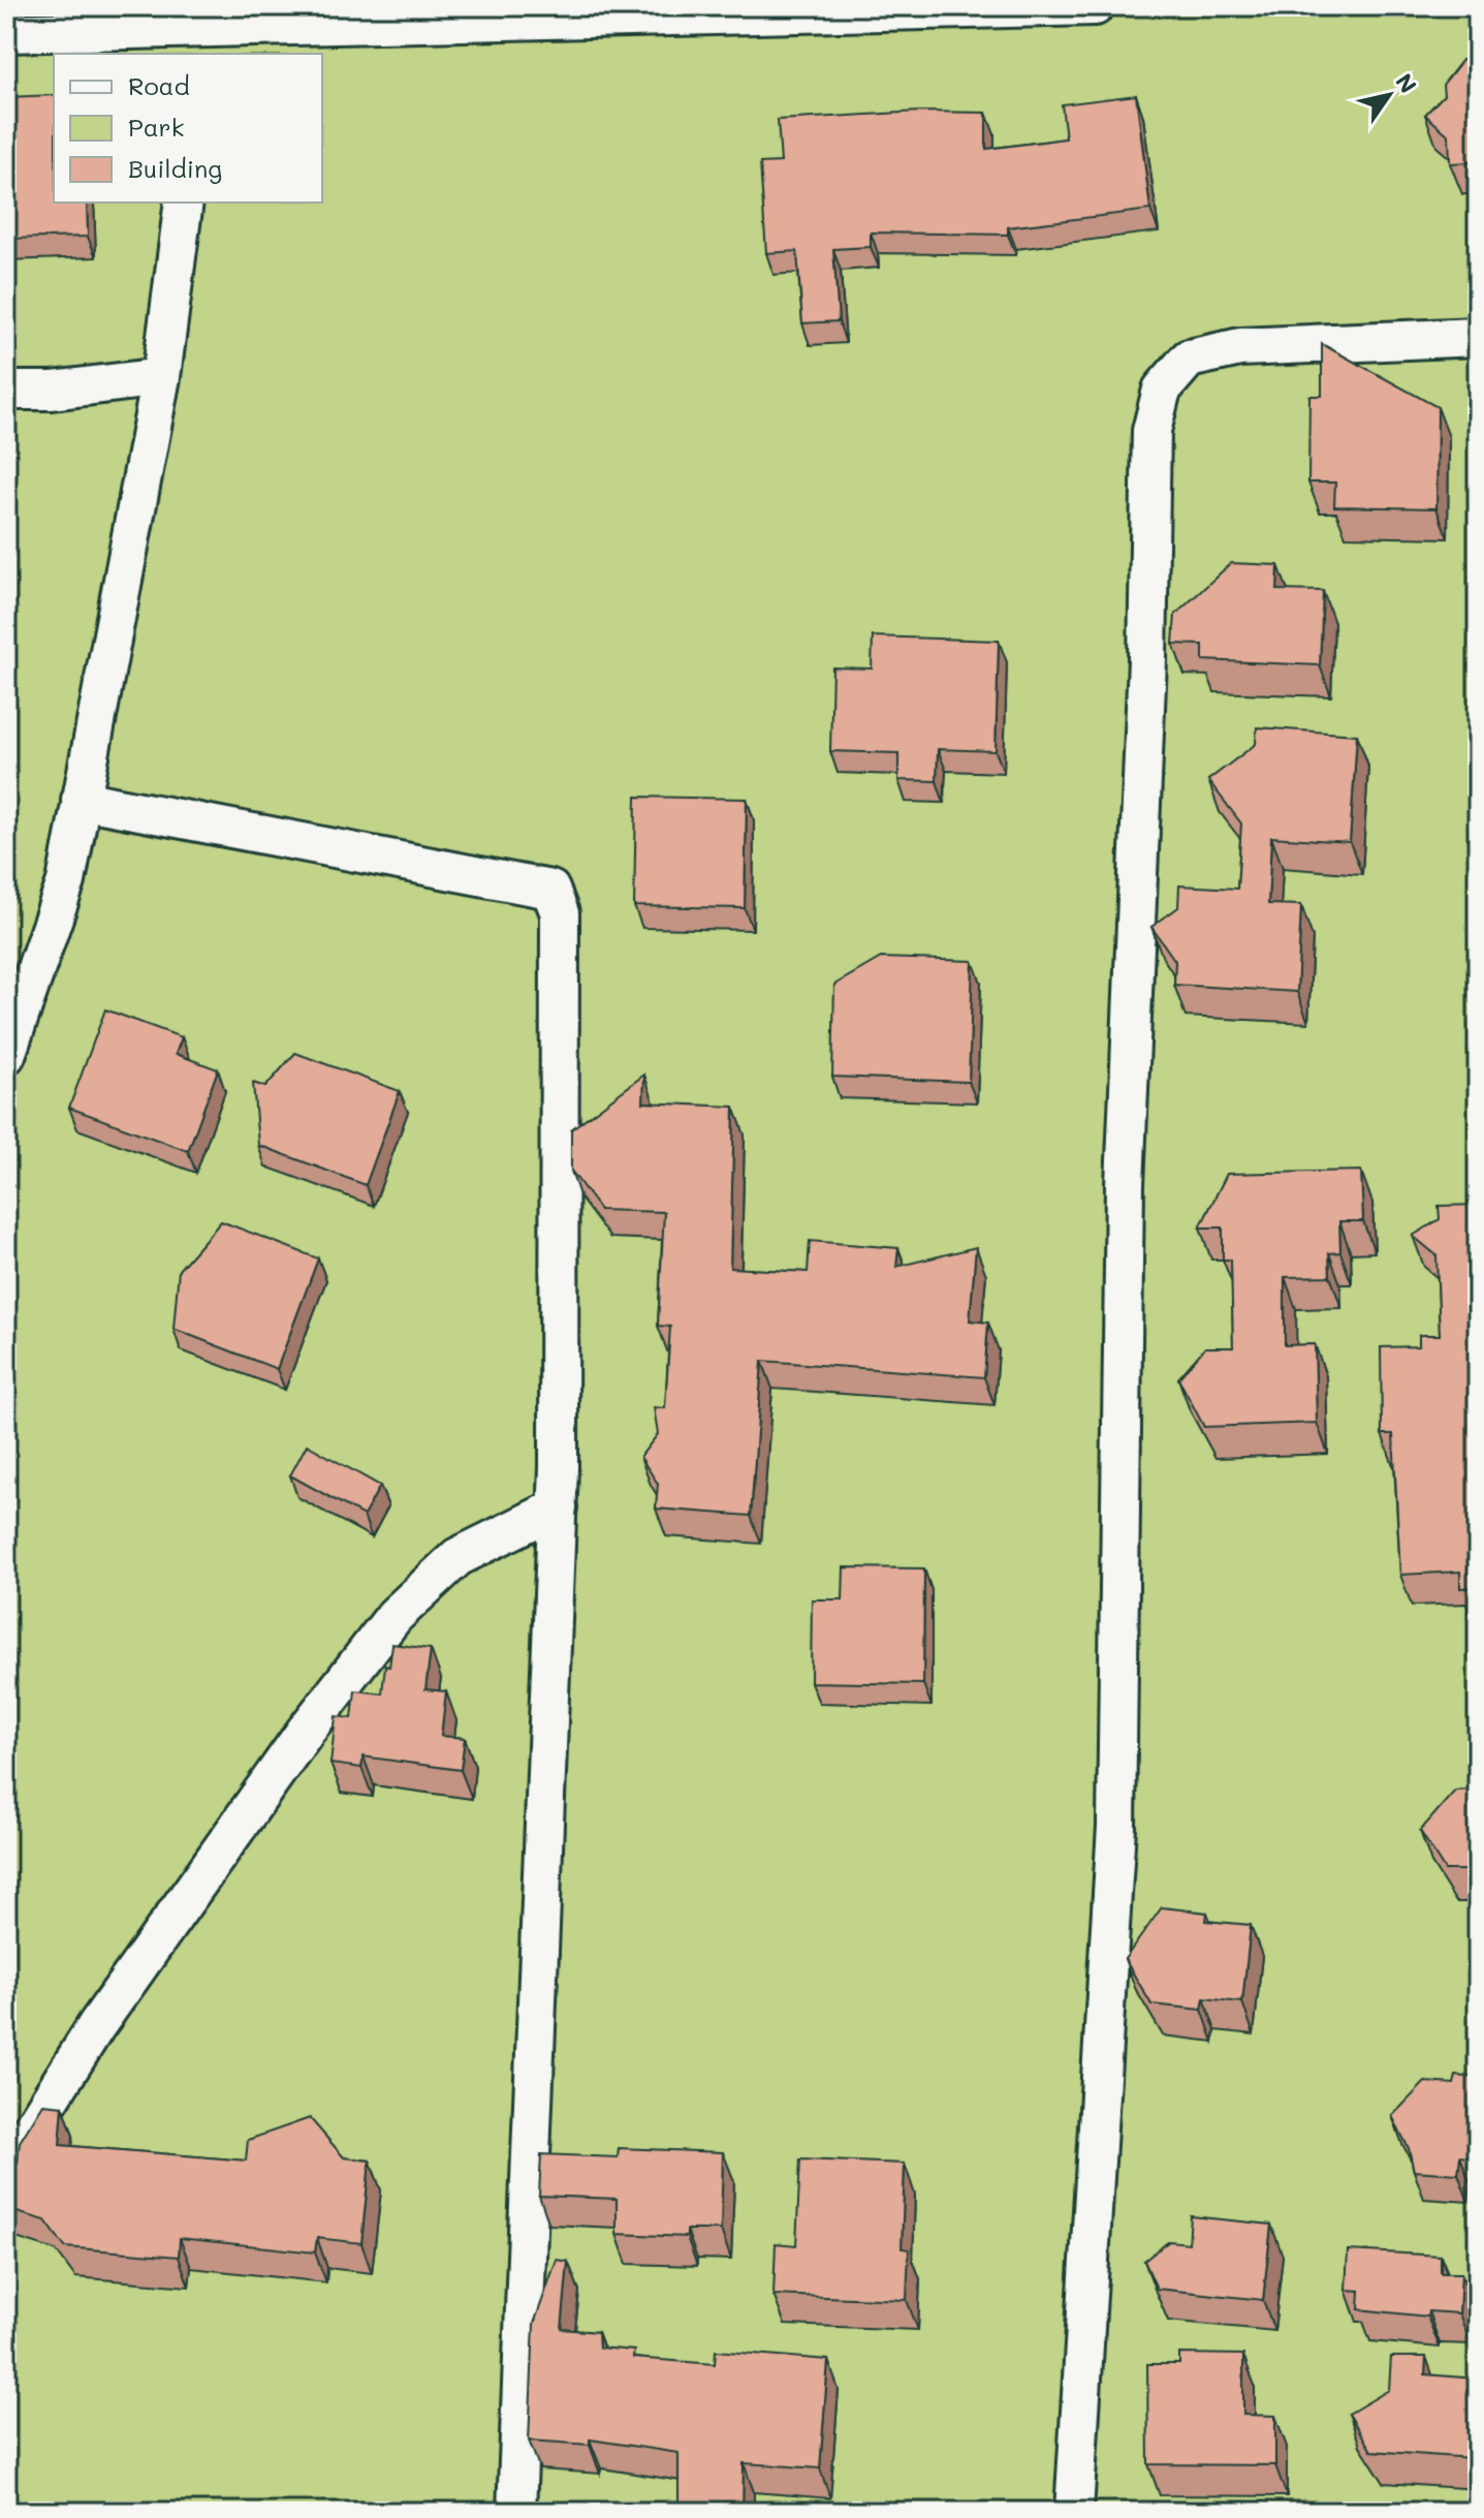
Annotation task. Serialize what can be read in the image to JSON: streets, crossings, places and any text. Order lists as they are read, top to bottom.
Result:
{
  "legend": ["Road", "Park", "Building"],
  "north": "top right"
}
